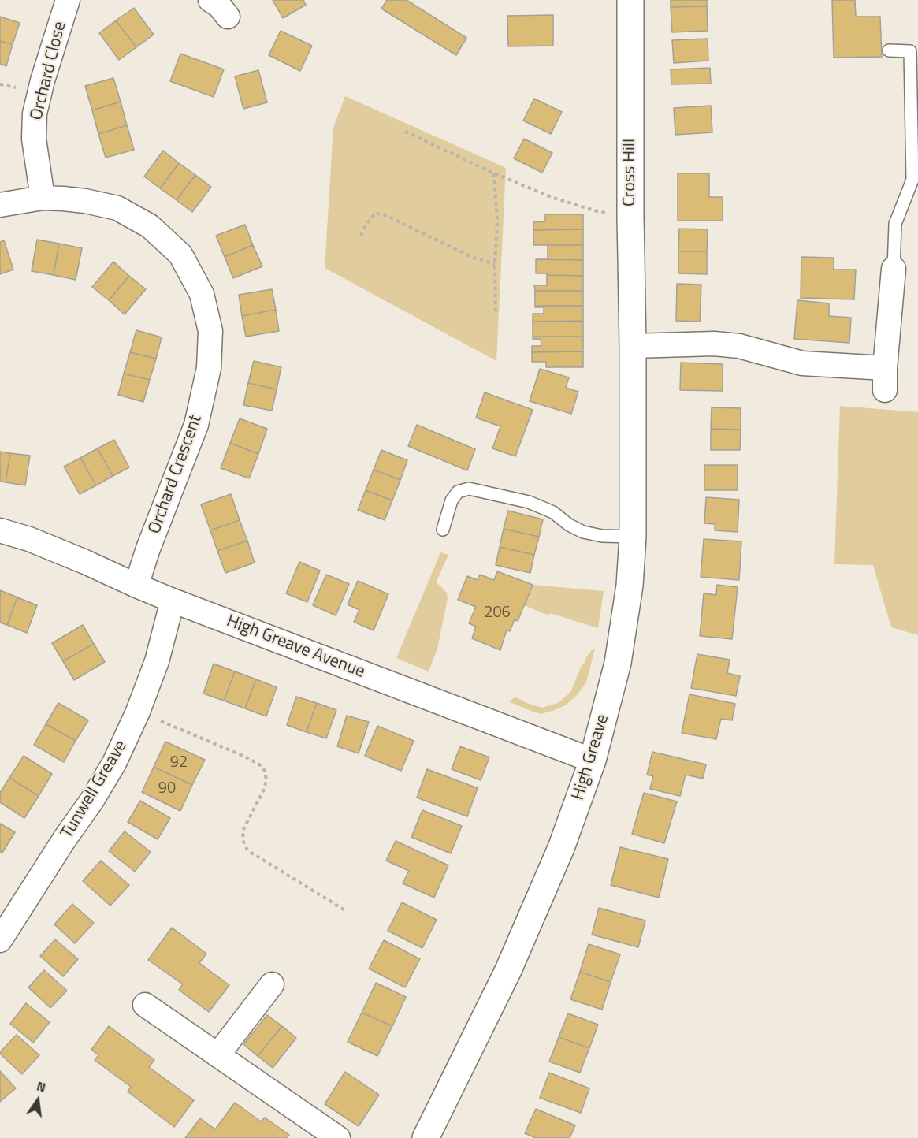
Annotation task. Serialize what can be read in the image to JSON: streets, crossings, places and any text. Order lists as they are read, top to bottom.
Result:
{
  "streets": {
    "main road": ["Cross Hill", "High Greave"],
    "street": [
      "Orchard Close",
      "Orchard Crescent",
      "High Greave Avenue",
      "Tunwell Greave"
    ]
  },
  "crossings": [
    ["Orchard Close", "Orchard Crescent"],
    ["Cross Hill", "High Greave"],
    ["Orchard Crescent", "High Greave Avenue"],
    ["High Greave Avenue", "High Greave"],
    ["High Greave Avenue", "Tunwell Greave"]
  ],
  "house_numbers": ["206", "92", "90"],
  "north": "top"
}
